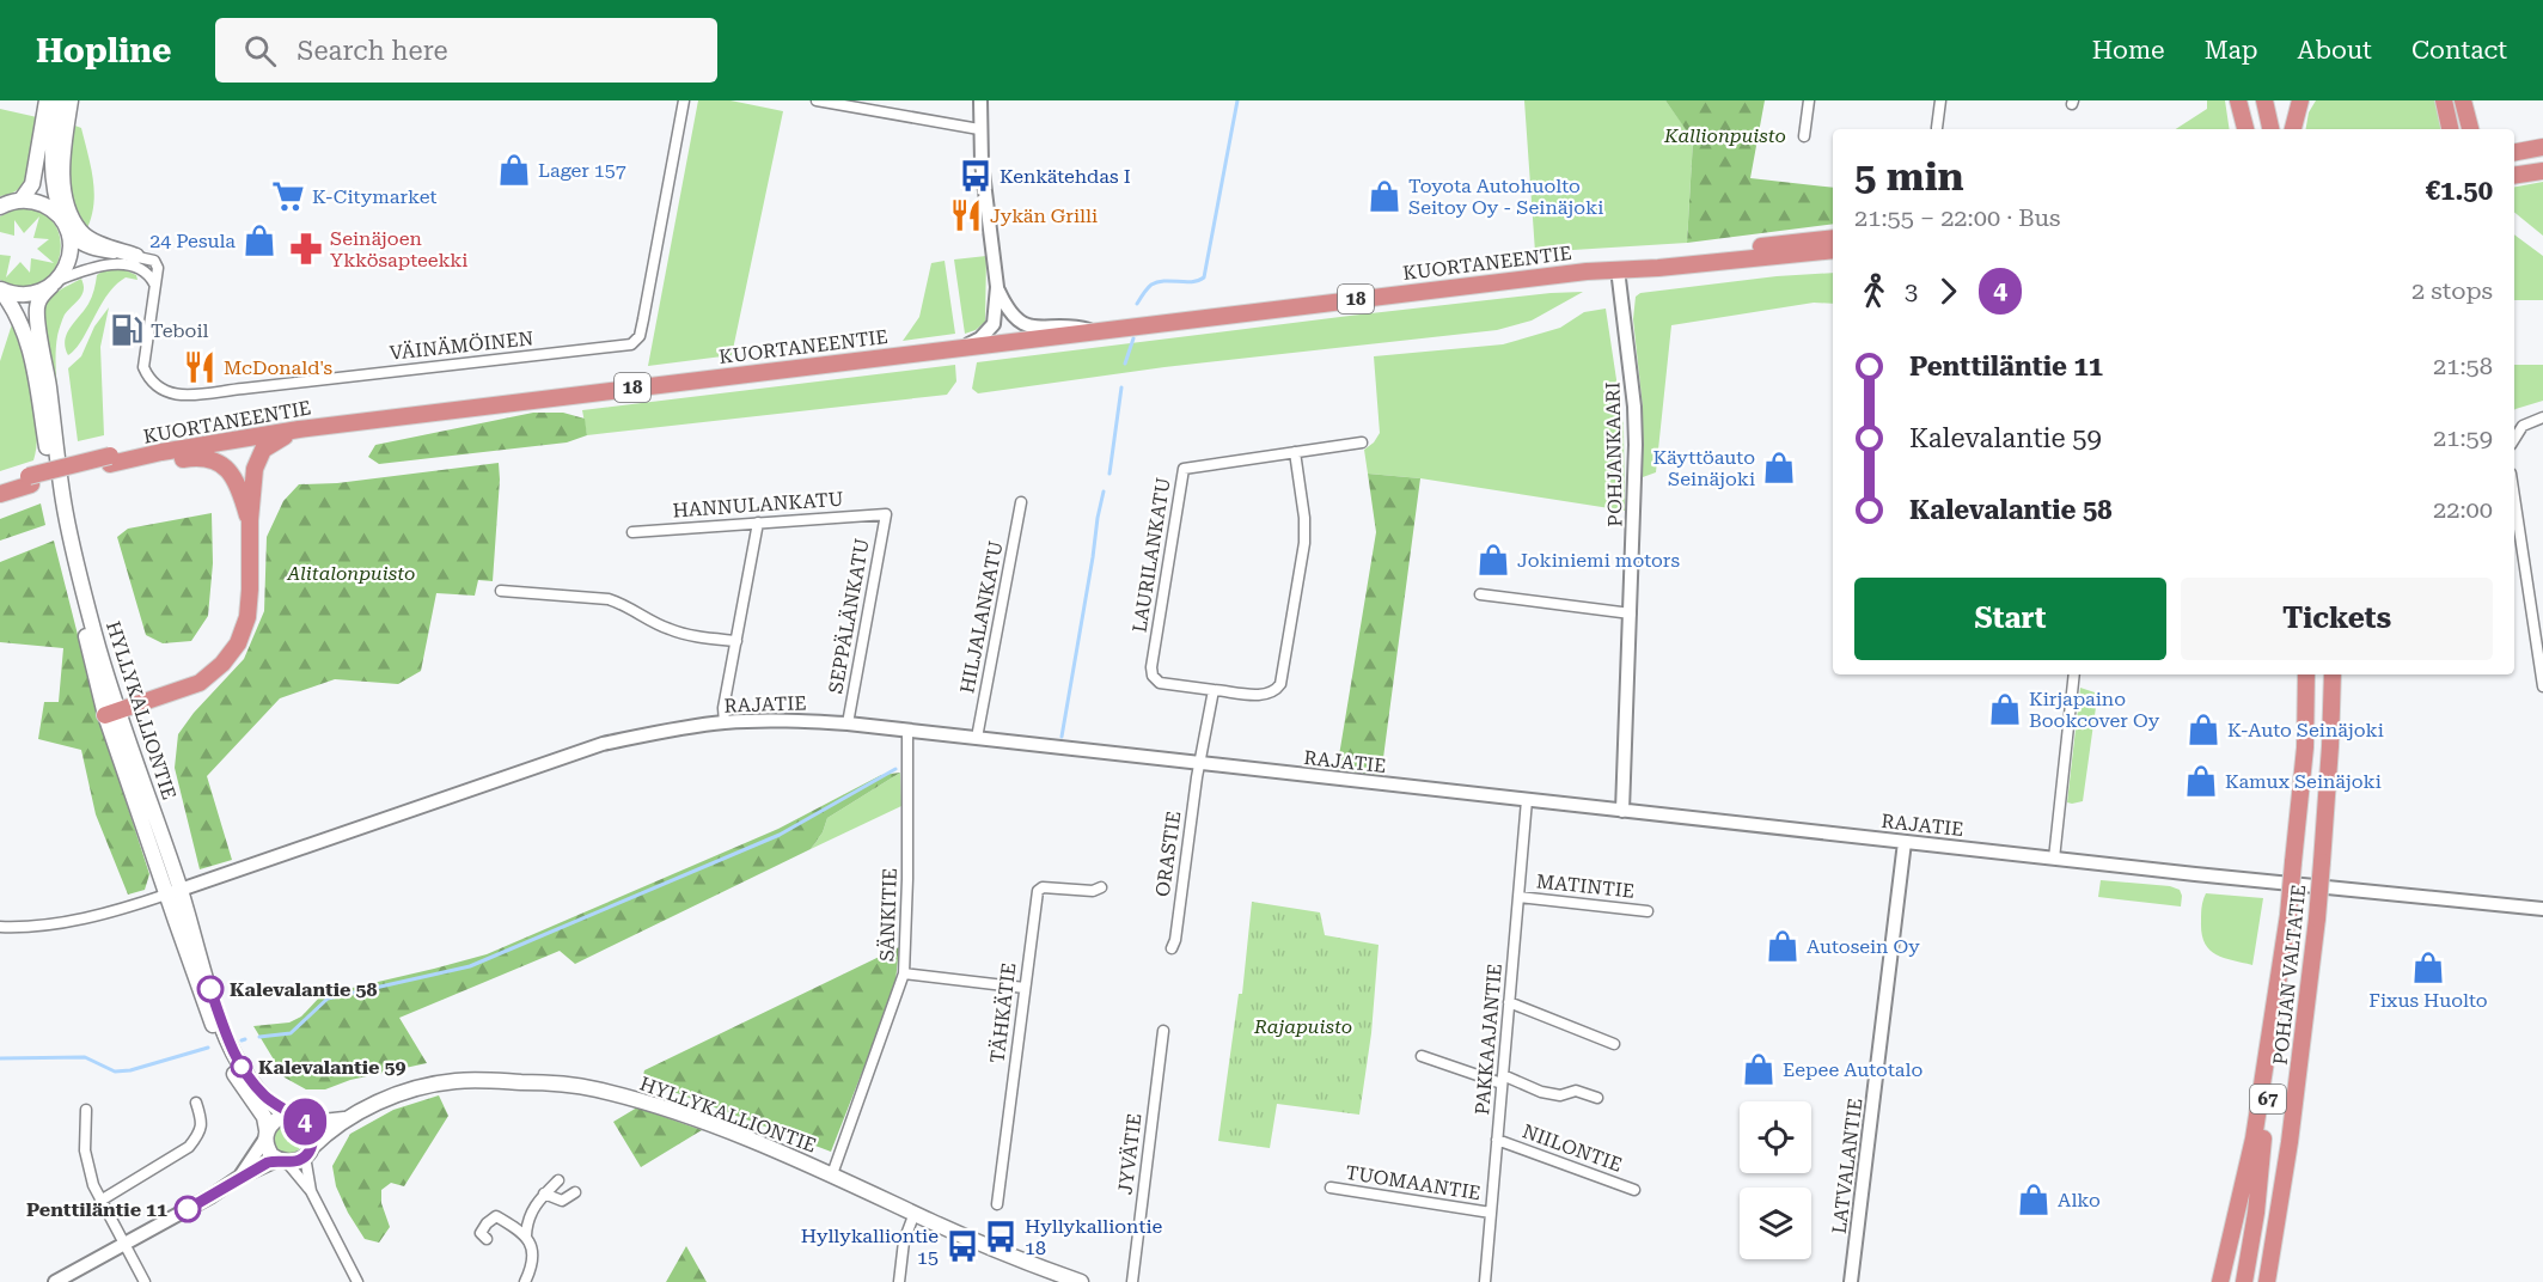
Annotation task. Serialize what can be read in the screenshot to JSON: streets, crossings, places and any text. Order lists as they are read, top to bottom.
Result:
{
  "streets": {
    "highway": [
      "KUORTANEENTIE",
      "18",
      "POHJAN VALTATIE",
      "67"
    ],
    "main road": ["HYLLYKALLIONTIE"],
    "street": [
      "VÄINÄMÖINEN",
      "POHJANKAARI",
      "HANNULANKATU",
      "LAURILANKATU",
      "SEPPÄLÄNKATU",
      "HILJALANKATU",
      "RAJATIE",
      "ORASTIE",
      "MATINTIE",
      "SÄNKITIE",
      "TÄHKÄTIE",
      "PAKKAAJANTIE",
      "NIILONTIE",
      "JYVÄTIE",
      "LATVALANTIE",
      "TUOMAANTIE"
    ]
  },
  "crossings": [
    ["KUORTANEENTIE", "POHJANKAARI"],
    ["POHJANKAARI", "RAJATIE"],
    ["HANNULANKATU", "SEPPÄLÄNKATU"],
    ["LAURILANKATU", "ORASTIE"],
    ["SEPPÄLÄNKATU", "RAJATIE"],
    ["HILJALANKATU", "RAJATIE"],
    ["RAJATIE", "HYLLYKALLIONTIE"],
    ["RAJATIE", "ORASTIE"],
    ["RAJATIE", "SÄNKITIE"],
    ["RAJATIE", "PAKKAAJANTIE"],
    ["RAJATIE", "LATVALANTIE"],
    ["HYLLYKALLIONTIE", "SÄNKITIE"],
    ["MATINTIE", "PAKKAAJANTIE"],
    ["PAKKAAJANTIE", "NIILONTIE"],
    ["PAKKAAJANTIE", "TUOMAANTIE"]
  ],
  "parks": ["Kallionpuisto", "Alitalonpuisto", "Rajapuisto"],
  "places": {
    "shop": [
      "Lager 157",
      "Toyota Autohuolto Seitoy Oy - Seinäjoki",
      "24 Pesula",
      "Käyttöauto Seinäjoki",
      "Jokiniemi motors",
      "Kirjapaino Bookcover Oy",
      "K-Auto Seinäjoki",
      "Kamux Seinäjoki",
      "Autosein Oy",
      "Fixus Huolto",
      "Eepee Autotalo",
      "Alko"
    ],
    "bus stop": ["Kenkätehdas I", "Hyllykalliontie 18", "Hyllykalliontie 15"],
    "supermarket": ["K-Citymarket"],
    "restaurant": ["Jykän Grilli", "McDonald's"],
    "pharmacy": ["Seinäjoen Ykkösapteekki"],
    "fuel station": ["Teboil"],
    "other": ["Kalevalantie 58", "Kalevalantie 59", "Penttiläntie 11"]
  },
  "lines": ["bus line 4"],
  "page": {
    "header": "Hopline",
    "search": "Search here",
    "nav": [
      "Home",
      "Map",
      "About",
      "Contact"
    ],
    "on_map": "4",
    "heading": ["5 min", "21:55 – 22:00 · Bus", "€1.50"],
    "legs": ["3", "4", "2 stops"],
    "list": [
      {
        "name": "Penttiläntie 11",
        "value": "21:58"
      },
      {
        "name": "Kalevalantie 59",
        "value": "21:59"
      },
      {
        "name": "Kalevalantie 58",
        "value": "22:00"
      }
    ],
    "buttons": ["Start", "Tickets"]
  }
}
